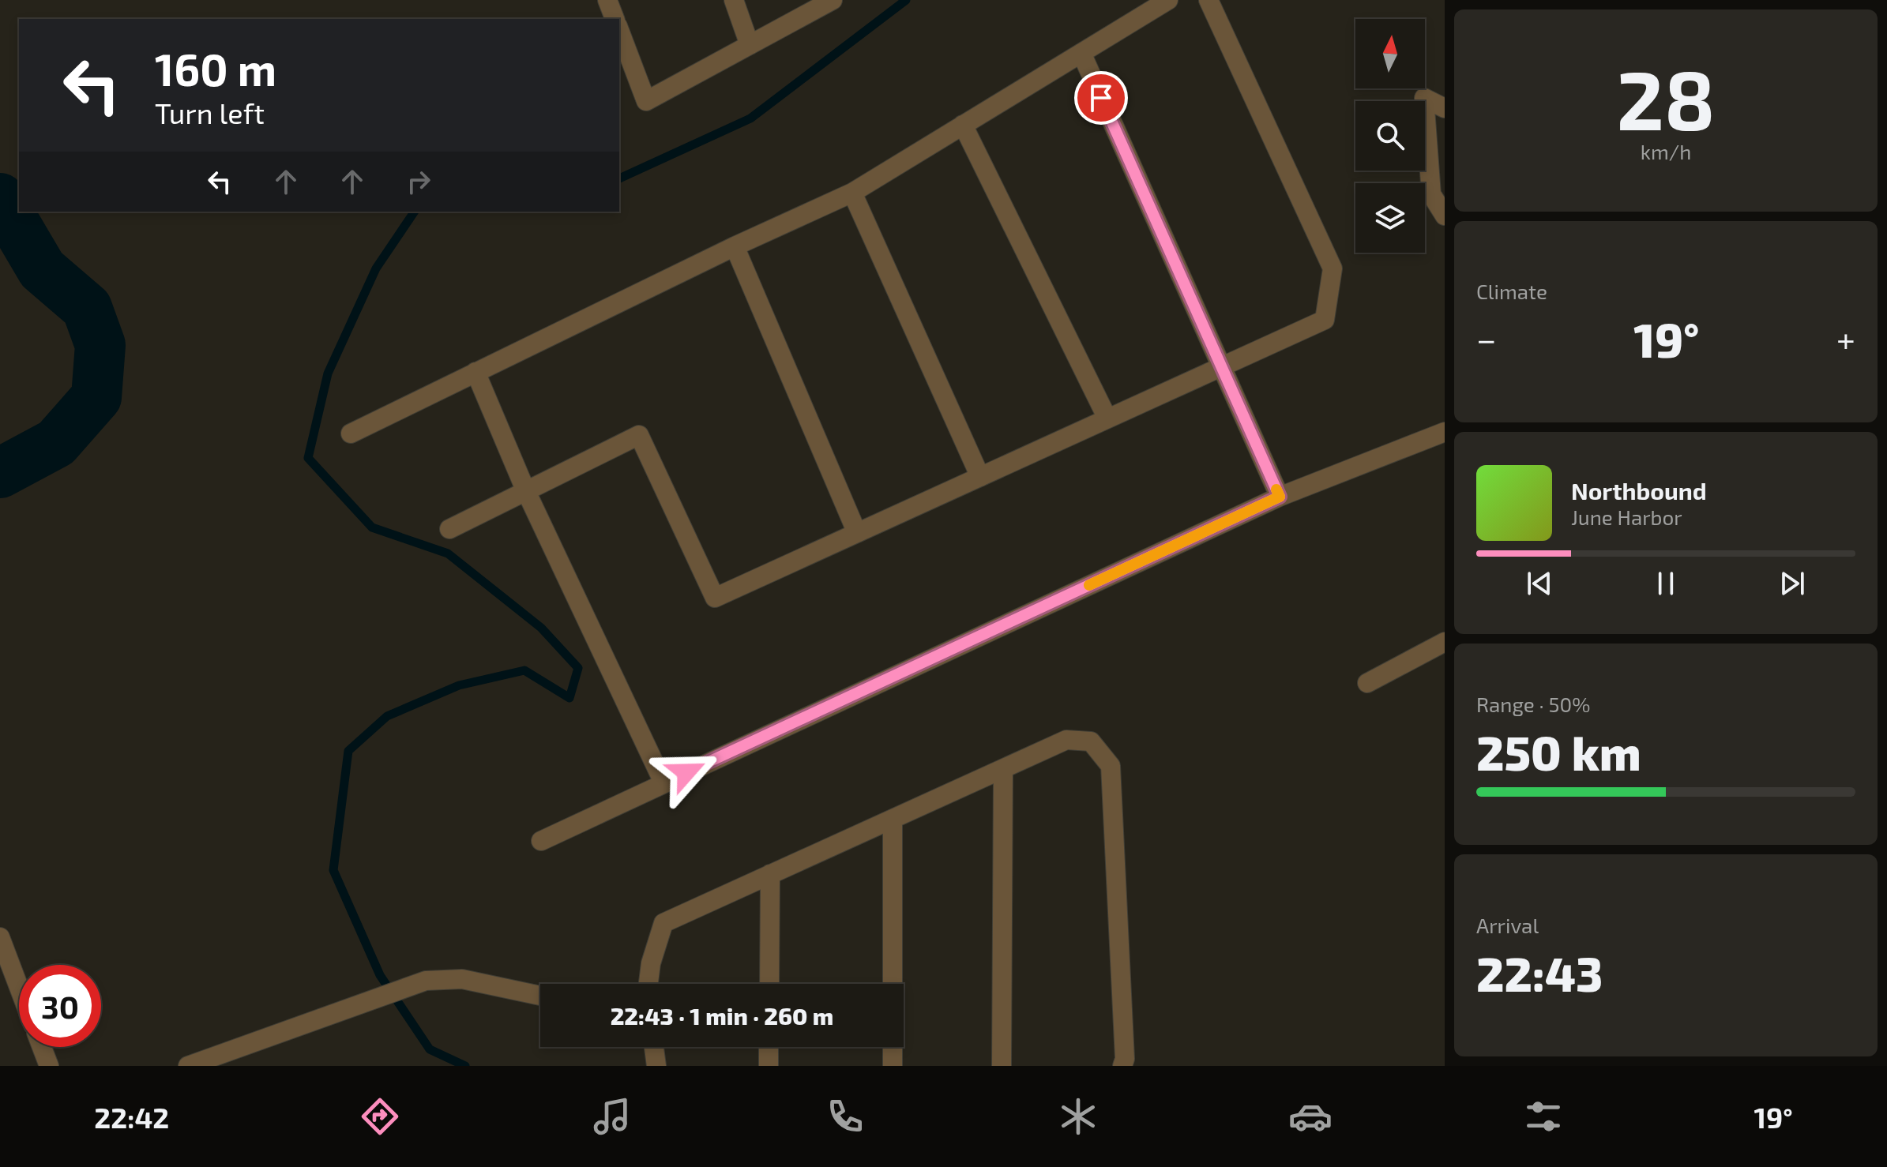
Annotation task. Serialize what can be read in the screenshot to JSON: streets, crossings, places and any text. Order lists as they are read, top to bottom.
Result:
{
  "north": "top",
  "page": {
    "tile": [
      ["28", "km/h"],
      "Climate",
      ["Range · 50%", "250 km"],
      ["Arrival", "22:43"]
    ],
    "turn": ["160 m", "Turn left"],
    "heat": ["−", "19°", "+"],
    "song": ["Northbound", "June Harbor"],
    "limit": "30",
    "trip": "22:43 · 1 min · 260 m",
    "tabs": ["22:42", "19°"]
  }
}
